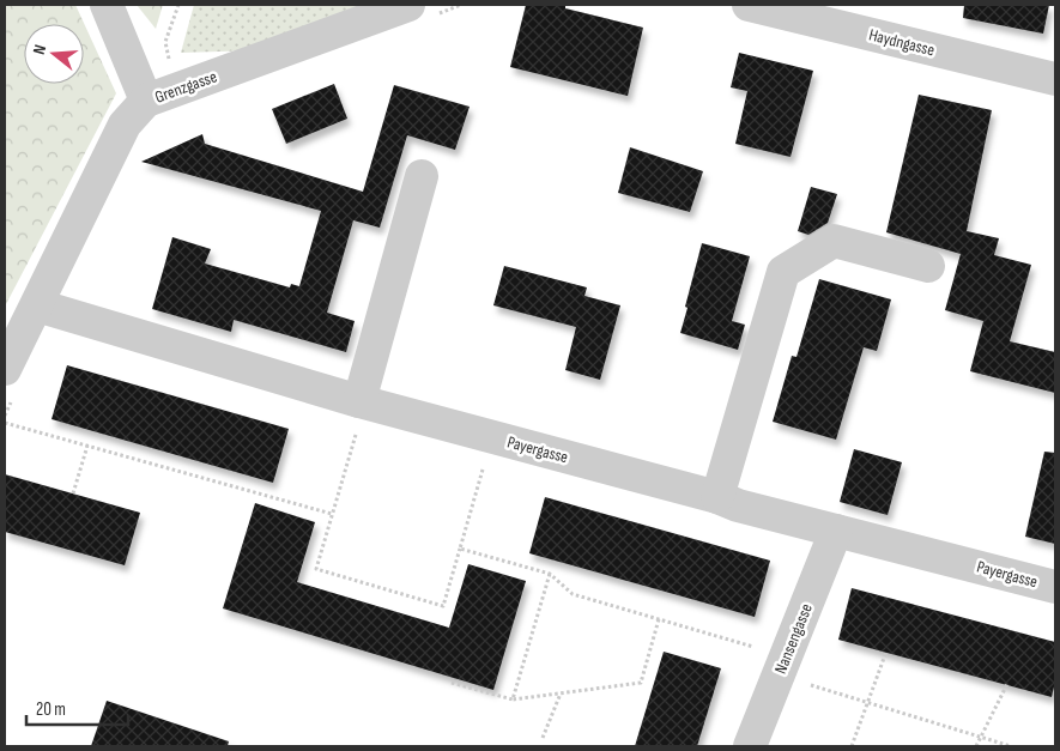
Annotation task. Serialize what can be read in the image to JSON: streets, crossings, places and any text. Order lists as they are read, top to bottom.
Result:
{
  "streets": {
    "street": [
      "Haydngasse",
      "Grenzgasse",
      "Payergasse",
      "Nansengasse"
    ]
  },
  "crossings": [
    ["Grenzgasse", "Payergasse"],
    ["Payergasse", "Nansengasse"]
  ],
  "scale_bar": "20 m",
  "north": "left"
}
